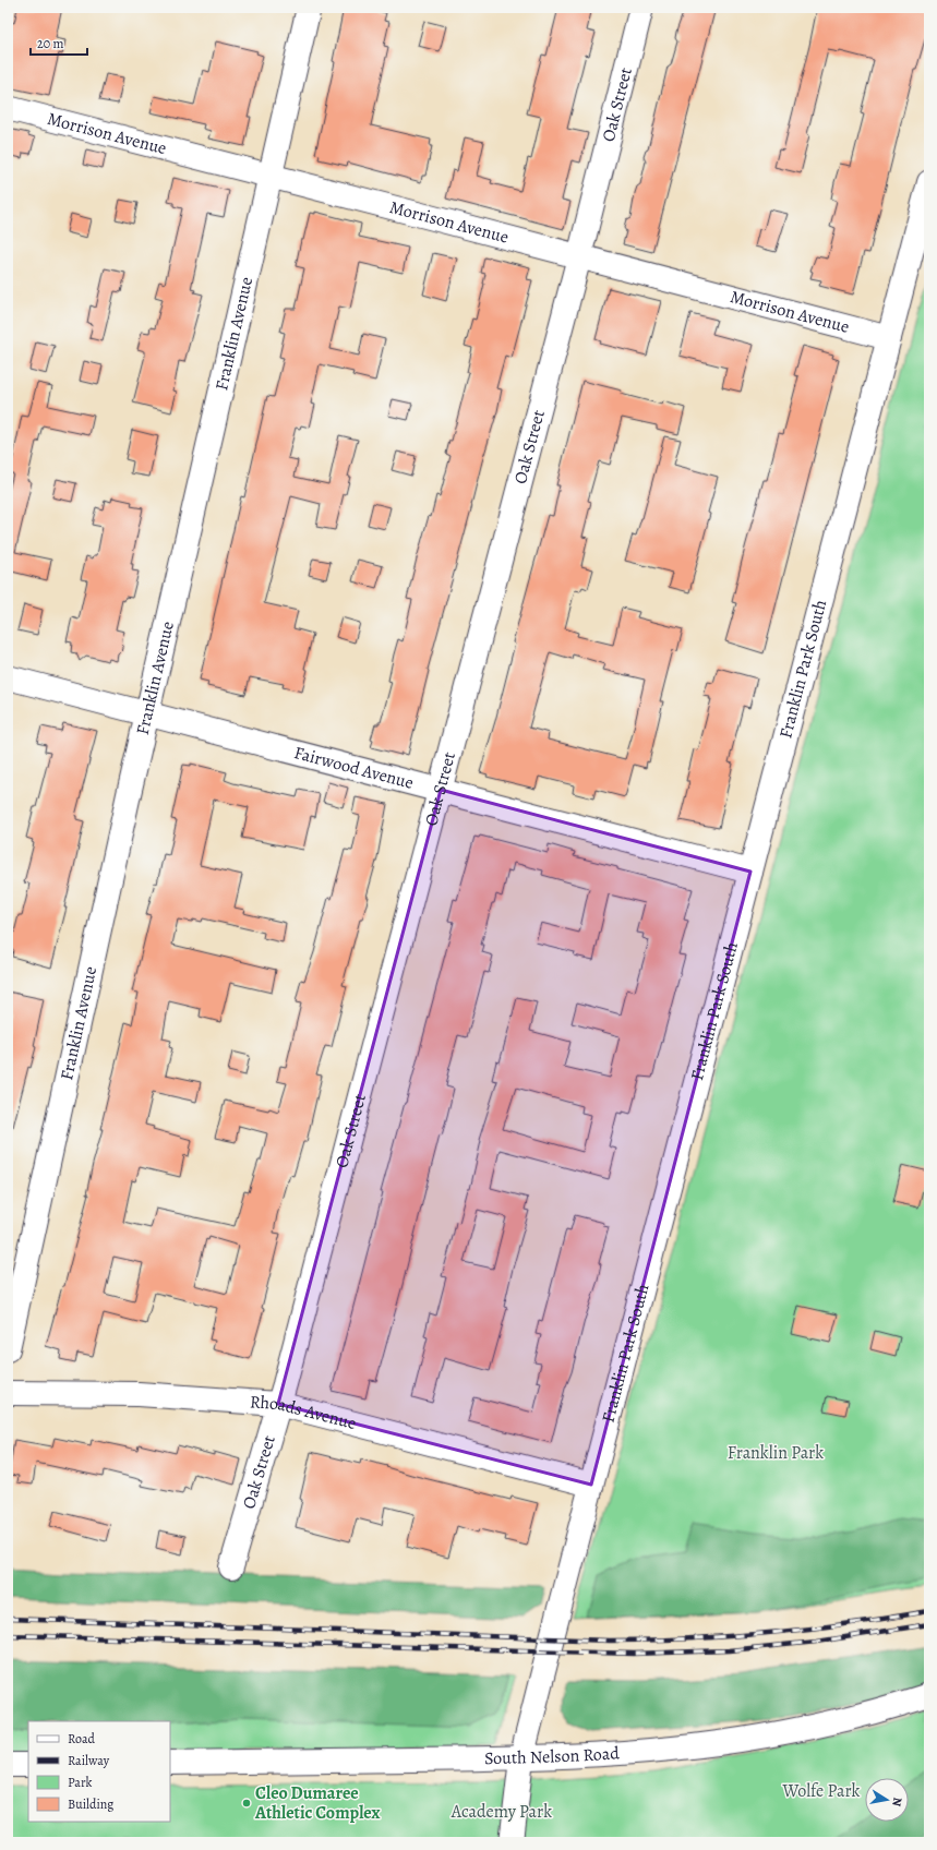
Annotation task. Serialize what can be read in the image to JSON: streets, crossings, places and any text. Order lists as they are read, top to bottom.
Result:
{
  "streets": {
    "street": [
      "Oak Street",
      "Morrison Avenue",
      "Franklin Avenue",
      "Franklin Park South",
      "Fairwood Avenue",
      "Rhoads Avenue",
      "South Nelson Road"
    ]
  },
  "crossings": [
    ["Oak Street", "Morrison Avenue"],
    ["Oak Street", "Fairwood Avenue"],
    ["Oak Street", "Rhoads Avenue"],
    ["Morrison Avenue", "Franklin Avenue"],
    ["Morrison Avenue", "Franklin Park South"],
    ["Franklin Avenue", "Fairwood Avenue"],
    ["Franklin Park South", "Fairwood Avenue"],
    ["Franklin Park South", "Rhoads Avenue"],
    ["Franklin Park South", "South Nelson Road"]
  ],
  "parks": ["Franklin Park", "Wolfe Park", "Academy Park"],
  "places": ["Cleo Dumaree Athletic Complex"],
  "legend": [
    "Road",
    "Railway",
    "Park",
    "Building"
  ],
  "scale_bar": "20 m",
  "north": "right"
}
